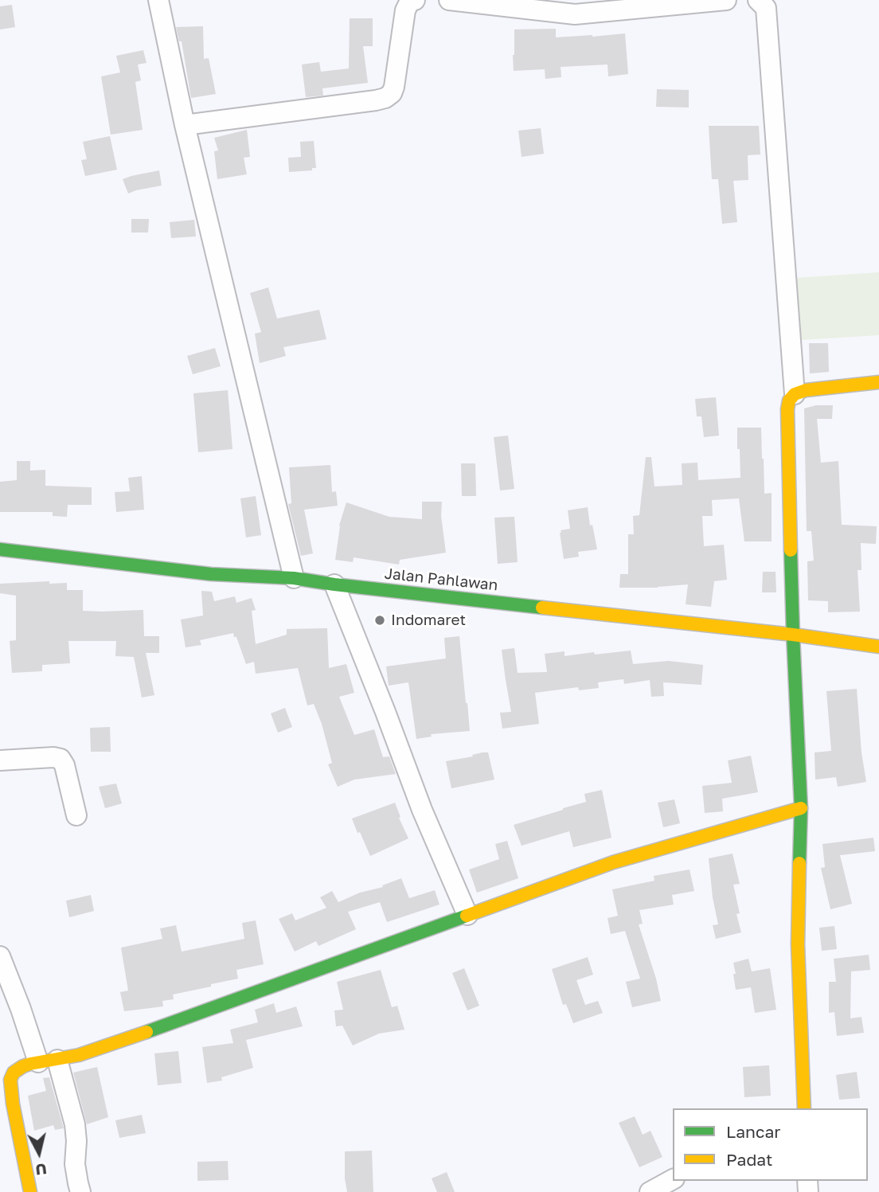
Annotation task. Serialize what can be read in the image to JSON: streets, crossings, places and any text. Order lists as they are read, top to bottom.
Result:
{
  "streets": {
    "main road": ["Jalan Pahlawan"]
  },
  "places": ["Indomaret"],
  "legend": ["Lancar", "Padat"],
  "north": "bottom"
}
